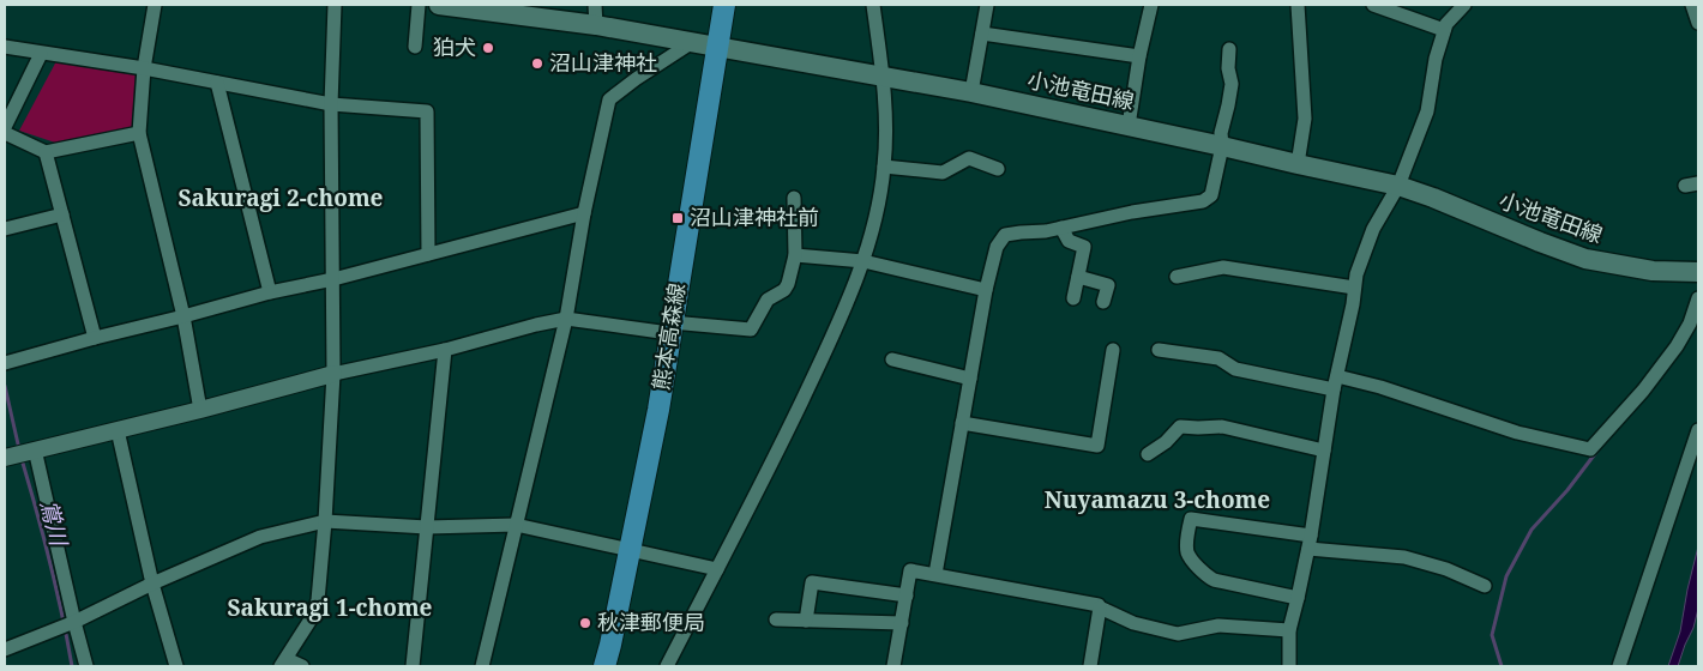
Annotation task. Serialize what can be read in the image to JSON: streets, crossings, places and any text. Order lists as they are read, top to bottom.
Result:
{
  "streets": {
    "main road": ["小池竜田線", "熊本高森線"]
  },
  "crossings": [
    ["小池竜田線", "熊本高森線"]
  ],
  "districts": ["Sakuragi 2-chome", "Nuyamazu 3-chome", "Sakuragi 1-chome"],
  "water": ["鴬川"],
  "places": {
    "other": ["狛犬", "沼山津神社", "秋津郵便局"],
    "transit": ["沼山津神社前"]
  }
}
